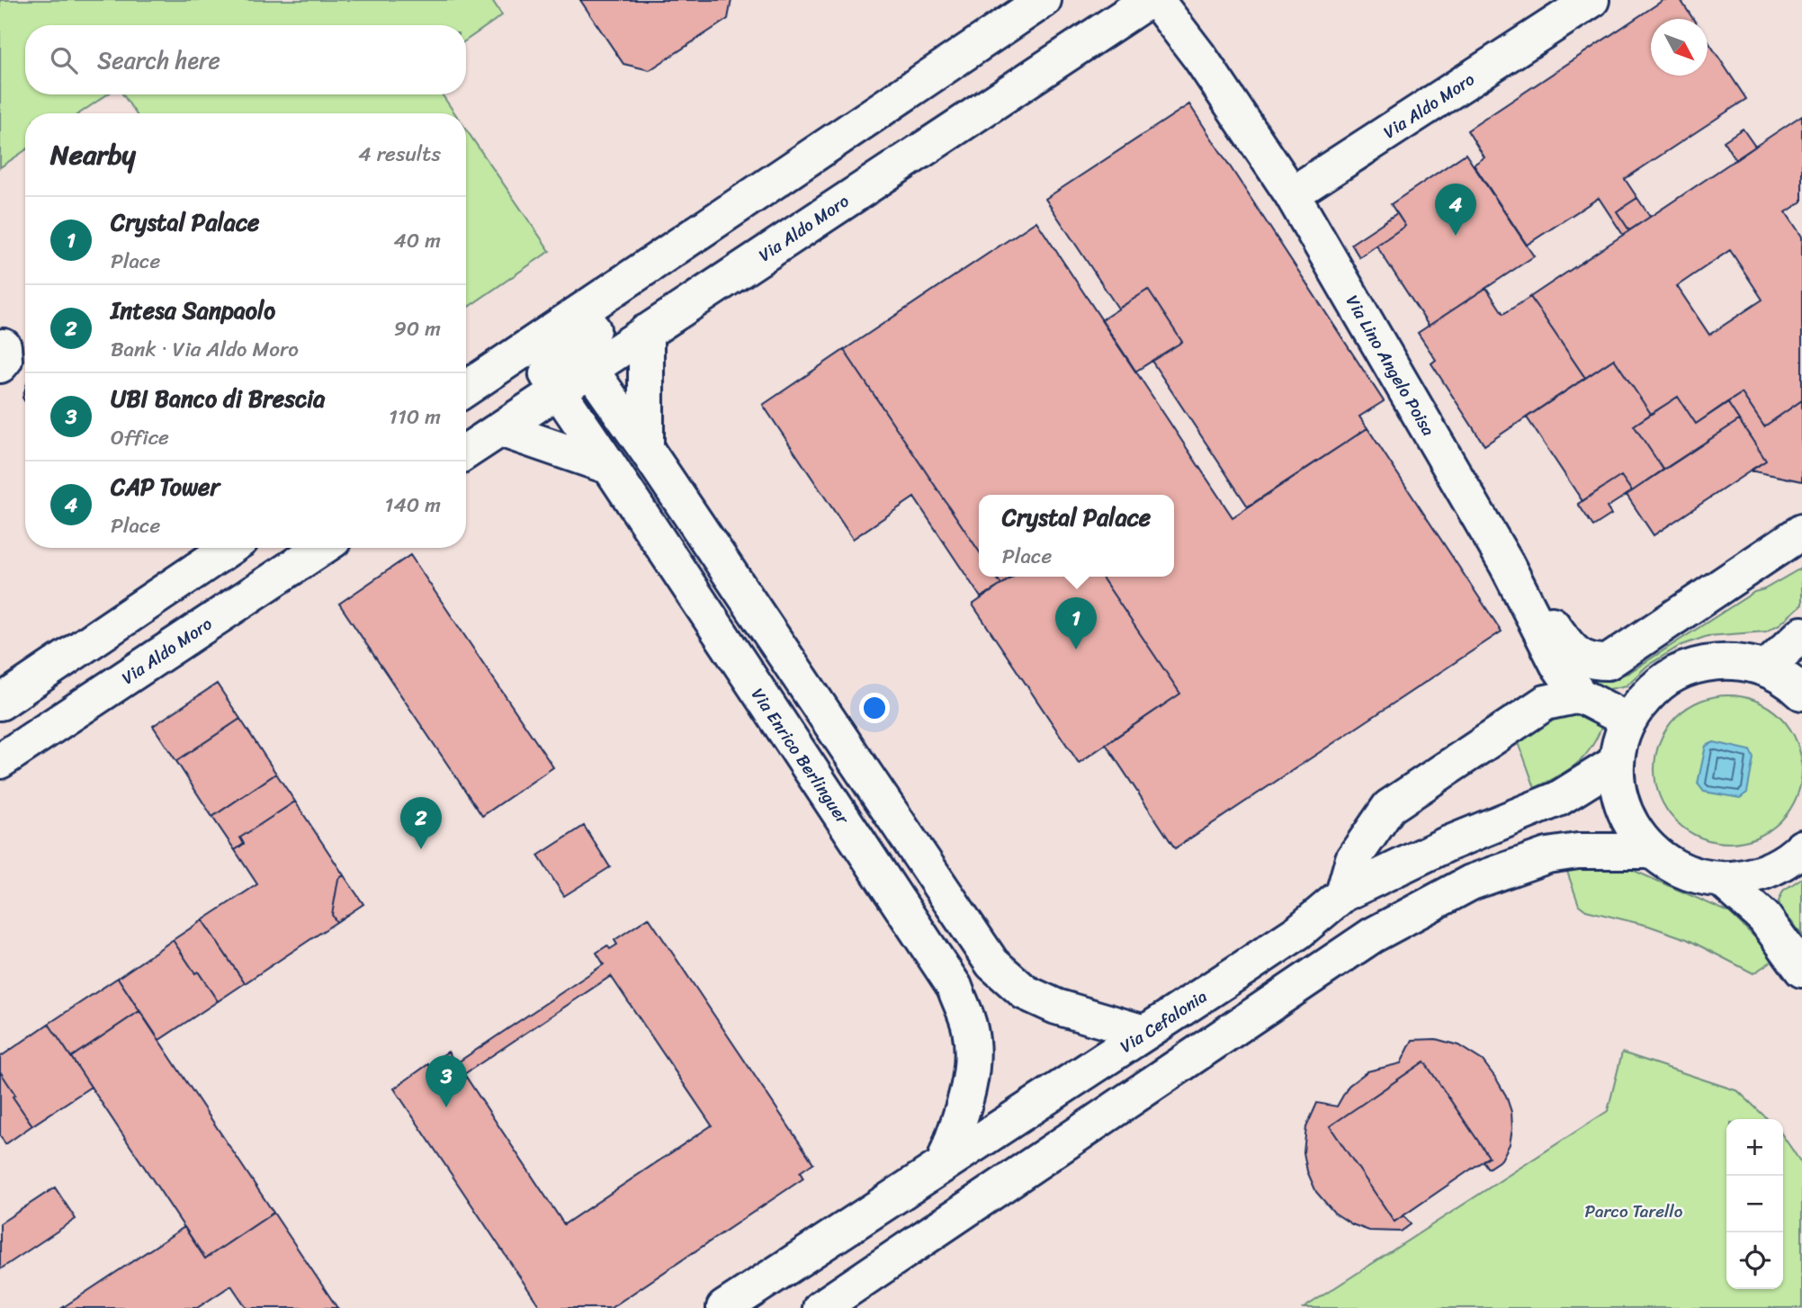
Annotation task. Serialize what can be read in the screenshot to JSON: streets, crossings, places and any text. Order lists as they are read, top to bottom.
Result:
{
  "streets": {
    "street": [
      "Via Aldo Moro",
      "Via Lino Angelo Poisa",
      "Via Enrico Berlinguer",
      "Via Cefalonia"
    ]
  },
  "crossings": [
    ["Via Aldo Moro", "Via Lino Angelo Poisa"],
    ["Via Aldo Moro", "Via Enrico Berlinguer"],
    ["Via Enrico Berlinguer", "Via Cefalonia"]
  ],
  "parks": ["Parco Tarello"],
  "north": "bottom right",
  "page": {
    "search": "Search here",
    "heading": ["Nearby", "4 results"],
    "pins": [
      "4",
      "1",
      "2",
      "3"
    ],
    "list": [
      {
        "mark": "1",
        "name": "Crystal Palace",
        "note": "Place",
        "value": "40 m"
      },
      {
        "mark": "2",
        "name": "Intesa Sanpaolo",
        "note": "Bank · Via Aldo Moro",
        "value": "90 m"
      },
      {
        "mark": "3",
        "name": "UBI Banco di Brescia",
        "note": "Office",
        "value": "110 m"
      },
      {
        "mark": "4",
        "name": "CAP Tower",
        "note": "Place",
        "value": "140 m"
      }
    ],
    "popup": ["Crystal Palace", "Place"],
    "map_buttons": ["+", "−"]
  }
}
